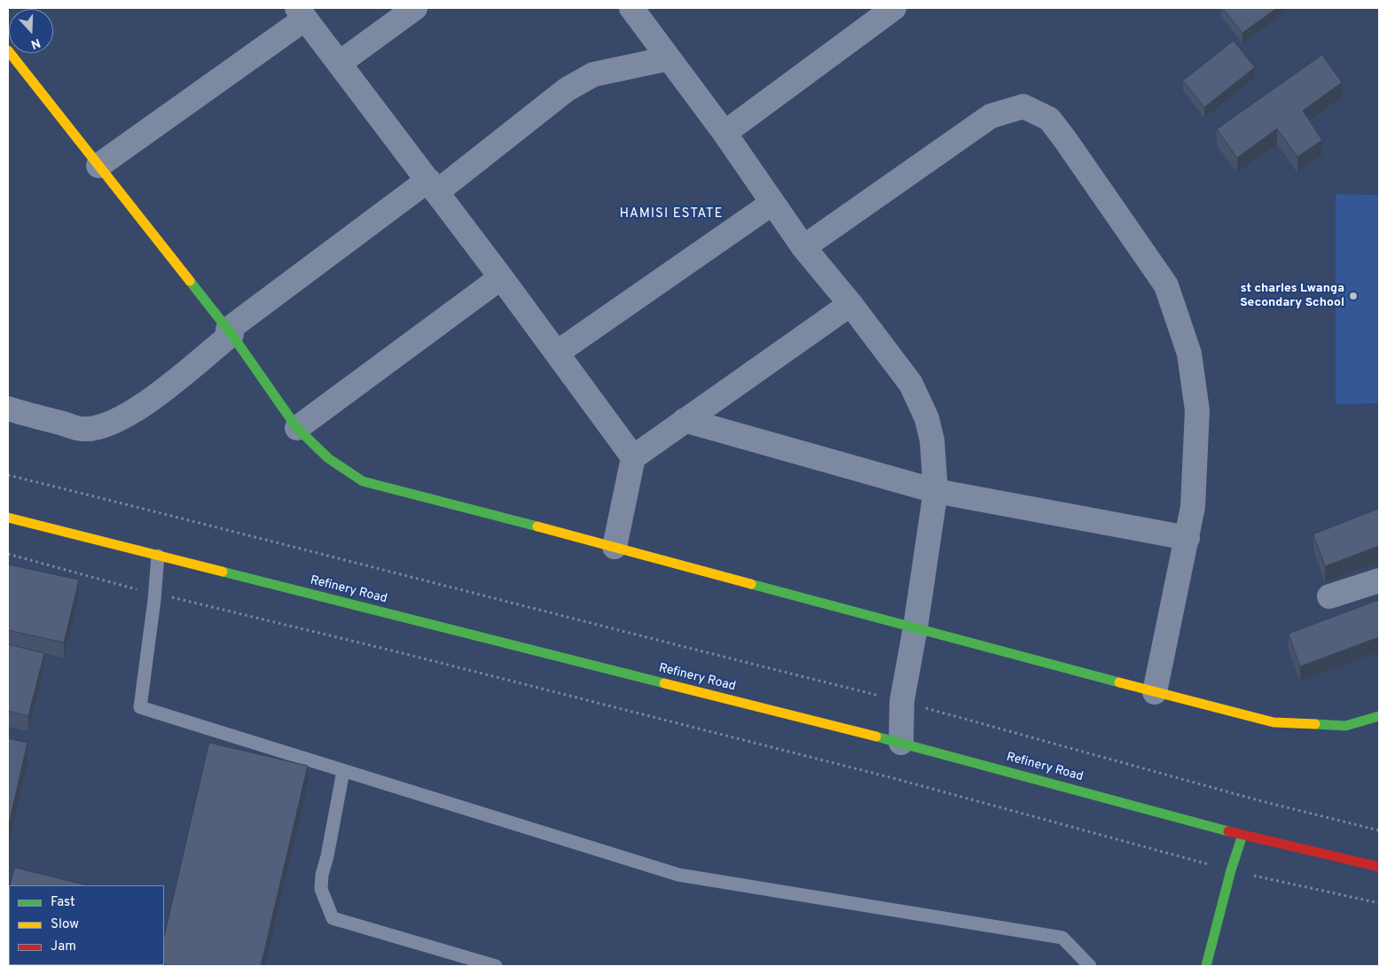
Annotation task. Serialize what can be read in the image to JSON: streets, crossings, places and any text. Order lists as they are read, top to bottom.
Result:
{
  "streets": {
    "street": ["Refinery Road"]
  },
  "districts": ["HAMISI ESTATE"],
  "places": ["st charles Lwanga Secondary School"],
  "legend": ["Fast", "Slow", "Jam"],
  "north": "bottom"
}
